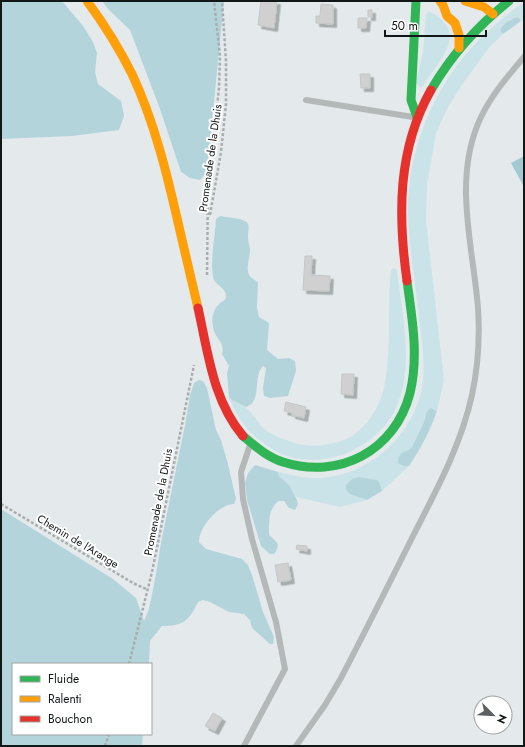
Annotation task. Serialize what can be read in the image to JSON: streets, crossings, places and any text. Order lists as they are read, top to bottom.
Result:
{
  "streets": {
    "path": ["Promenade de la Dhuis", "Chemin de l'Arange"]
  },
  "crossings": [
    ["Promenade de la Dhuis", "Chemin de l'Arange"]
  ],
  "legend": ["Fluide", "Ralenti", "Bouchon"],
  "scale_bar": "50 m",
  "north": "bottom right"
}
